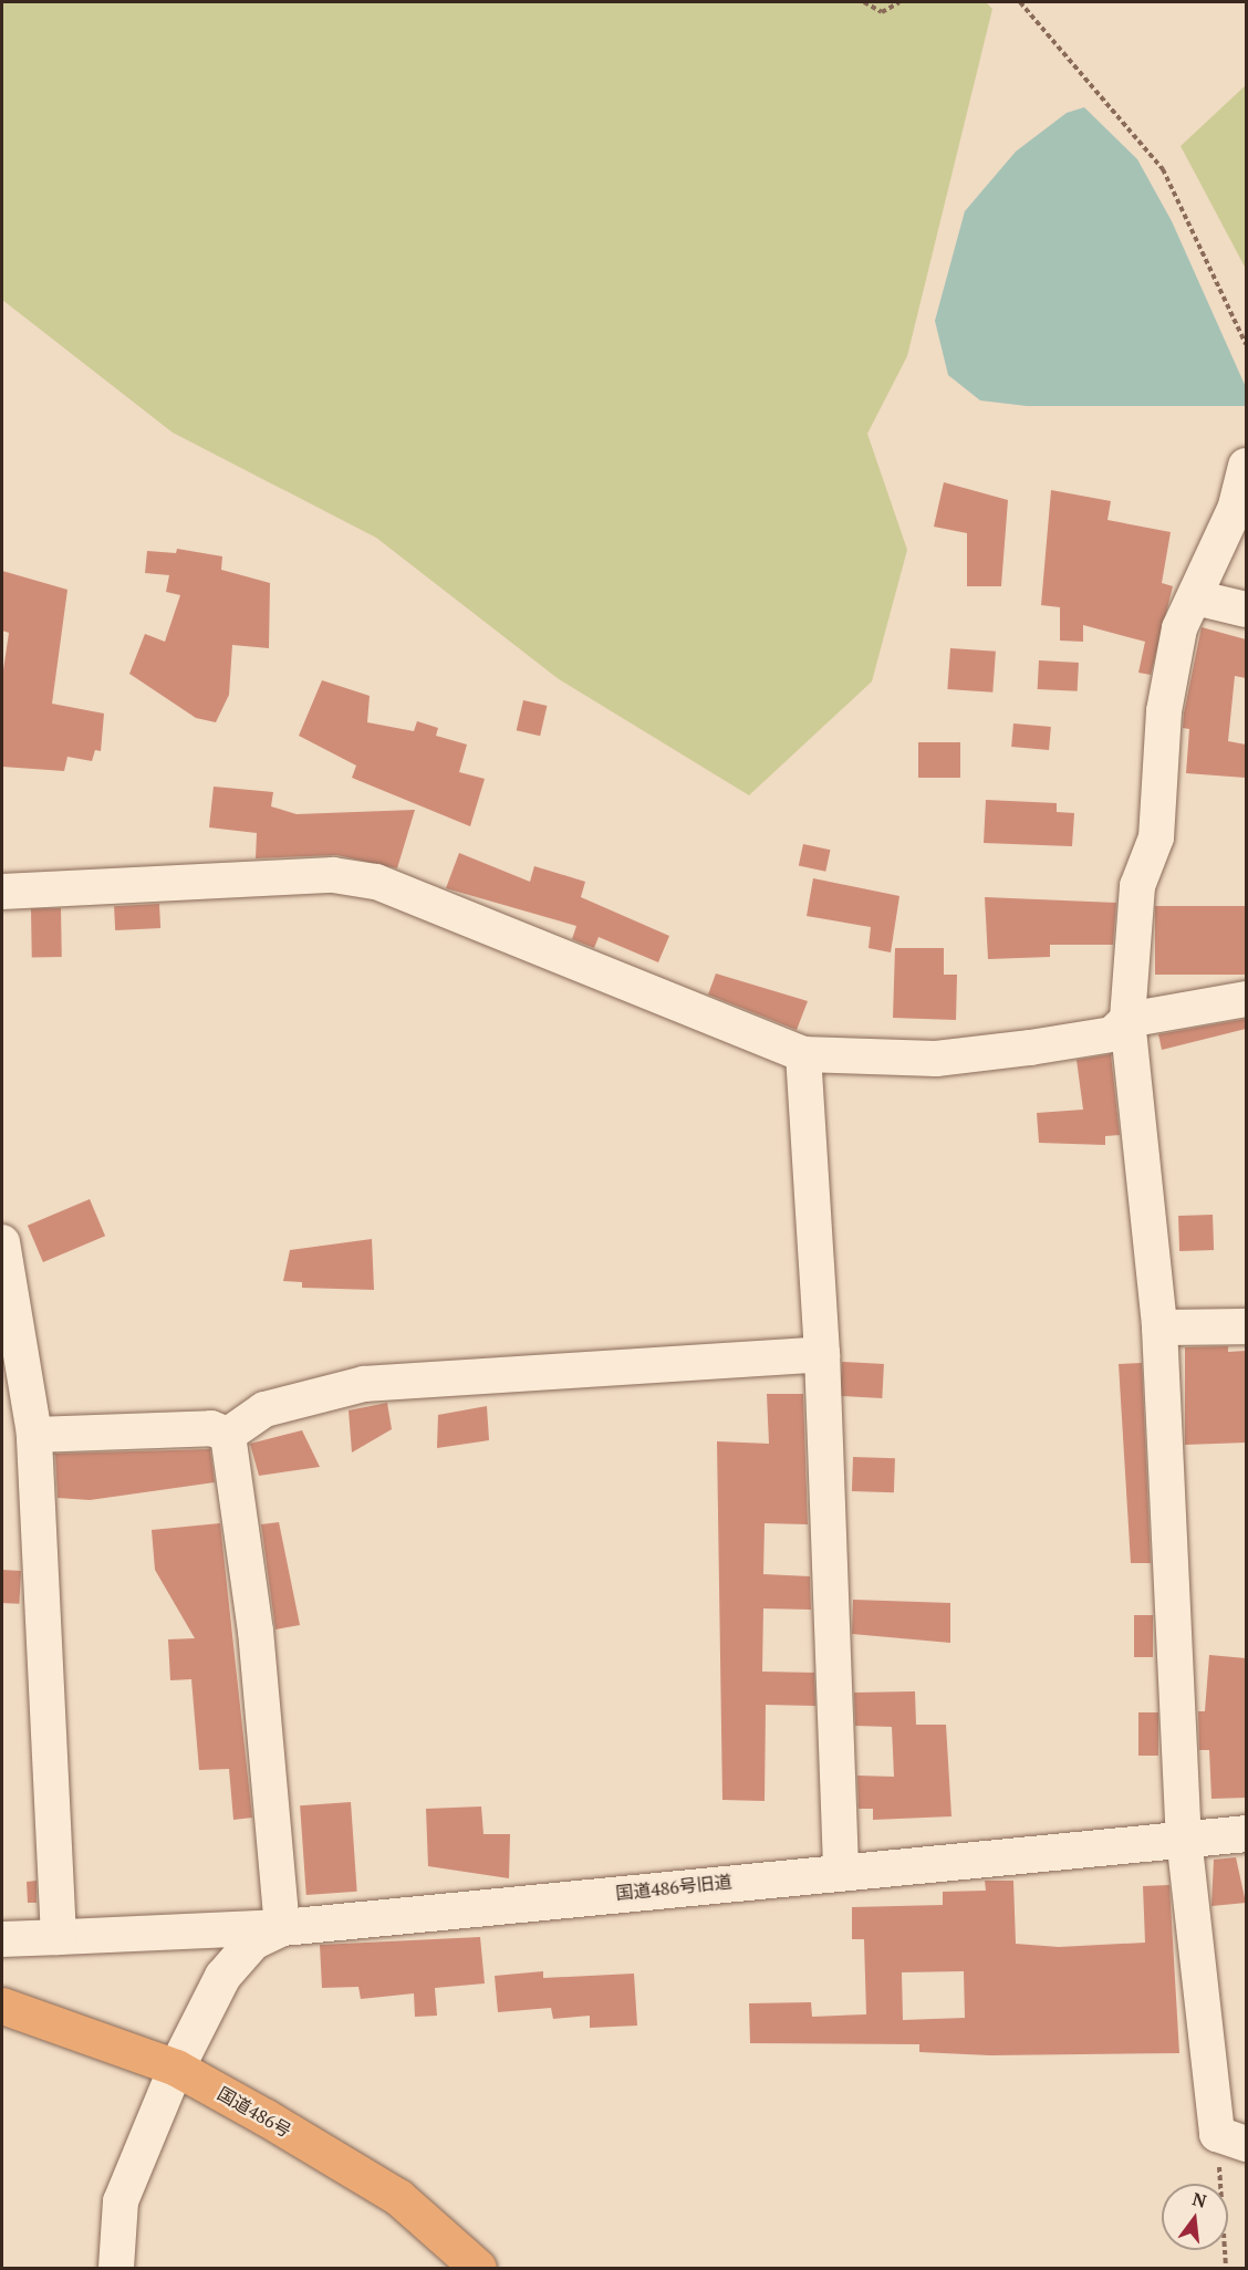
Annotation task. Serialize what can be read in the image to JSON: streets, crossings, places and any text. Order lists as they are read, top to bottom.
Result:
{
  "streets": {
    "highway": ["国道486号"],
    "street": ["国道486号旧道"]
  },
  "crossings": [
    ["国道486号旧道", "国道486号"]
  ],
  "north": "top"
}
